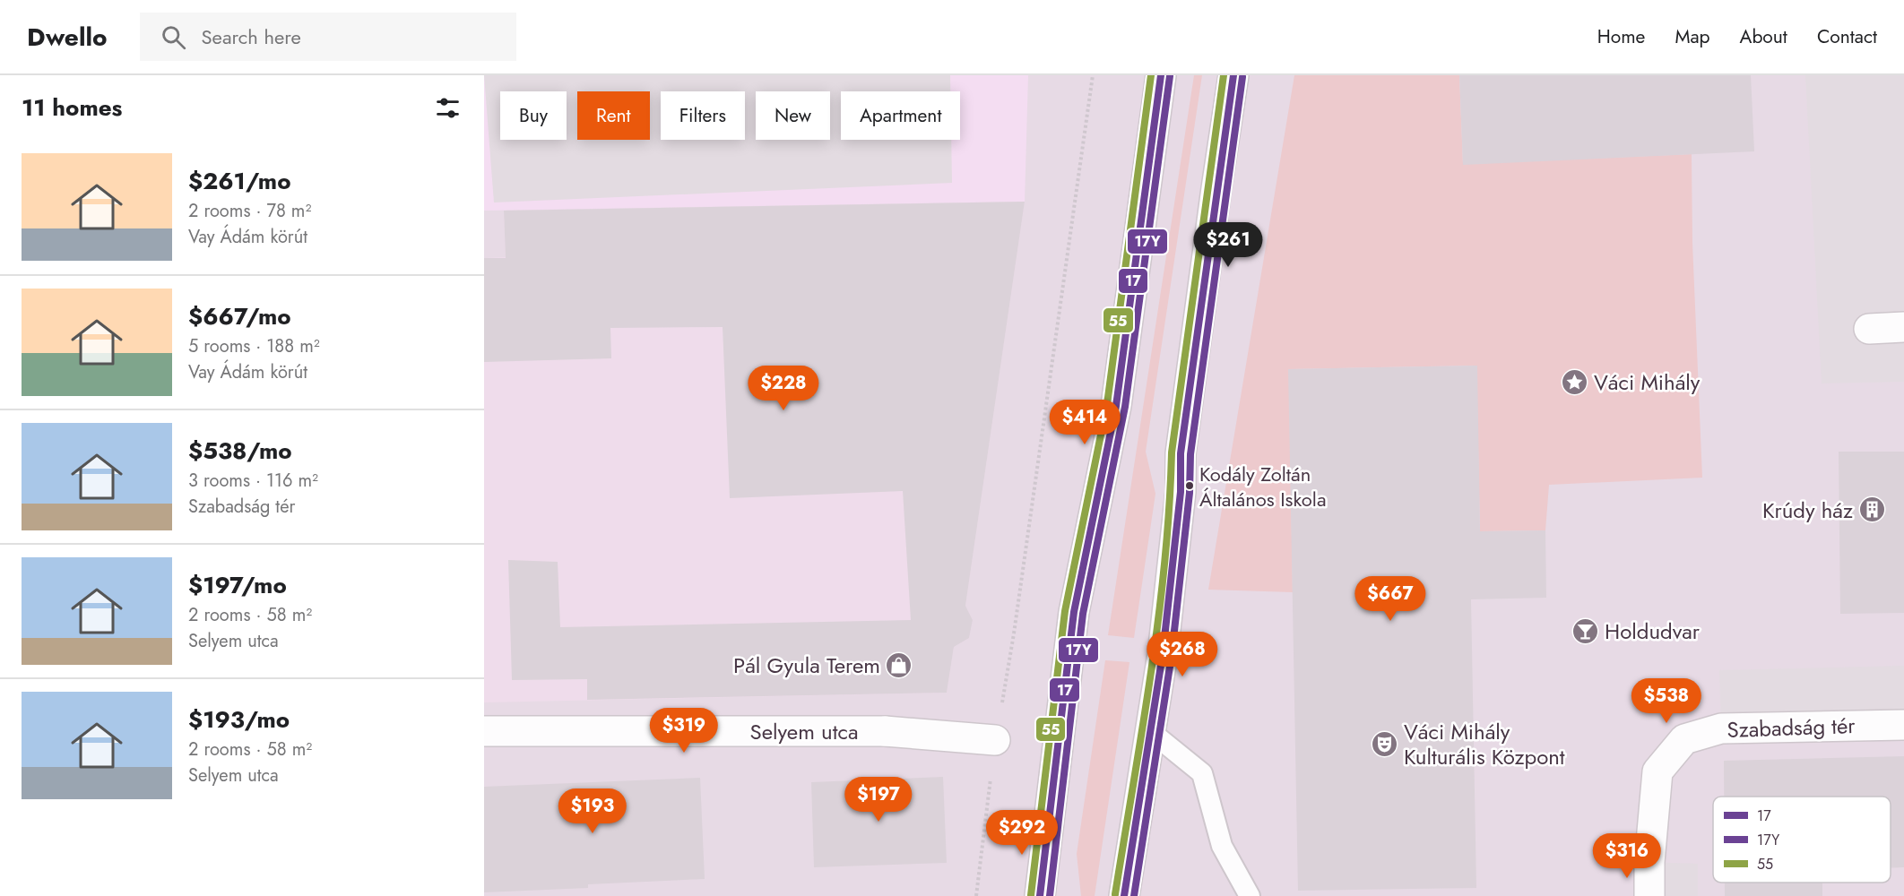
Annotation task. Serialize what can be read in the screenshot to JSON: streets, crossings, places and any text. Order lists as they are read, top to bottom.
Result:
{
  "streets": {
    "street": ["Szabadság tér", "Selyem utca"]
  },
  "places": {
    "place": ["Váci Mihály"],
    "other": ["Kodály Zoltán Általános Iskola"],
    "building": ["Krúdy ház"],
    "bar": ["Holdudvar"],
    "shop": ["Pál Gyula Terem"],
    "theatre": ["Váci Mihály Kulturális Központ"]
  },
  "lines": ["transit line 17", "transit line 55", "transit line 17Y"],
  "legend": ["17", "17Y", "55"],
  "page": {
    "header": "Dwello",
    "search": "Search here",
    "nav": [
      "Home",
      "Map",
      "About",
      "Contact"
    ],
    "heading": "11 homes",
    "chip": [
      "Buy",
      "Rent",
      "Filters",
      "New",
      "Apartment"
    ],
    "list": [
      {
        "name": "$261/mo",
        "note": "2 rooms · 78 m² · Vay Ádám körút"
      },
      {
        "name": "$667/mo",
        "note": "5 rooms · 188 m² · Vay Ádám körút"
      },
      {
        "name": "$538/mo",
        "note": "3 rooms · 116 m² · Szabadság tér"
      },
      {
        "name": "$197/mo",
        "note": "2 rooms · 58 m² · Selyem utca"
      },
      {
        "name": "$193/mo",
        "note": "2 rooms · 58 m² · Selyem utca"
      }
    ],
    "price": [
      "$261",
      "$228",
      "$414",
      "$667",
      "$268",
      "$538",
      "$319",
      "$197",
      "$193",
      "$292",
      "$316"
    ]
  }
}
